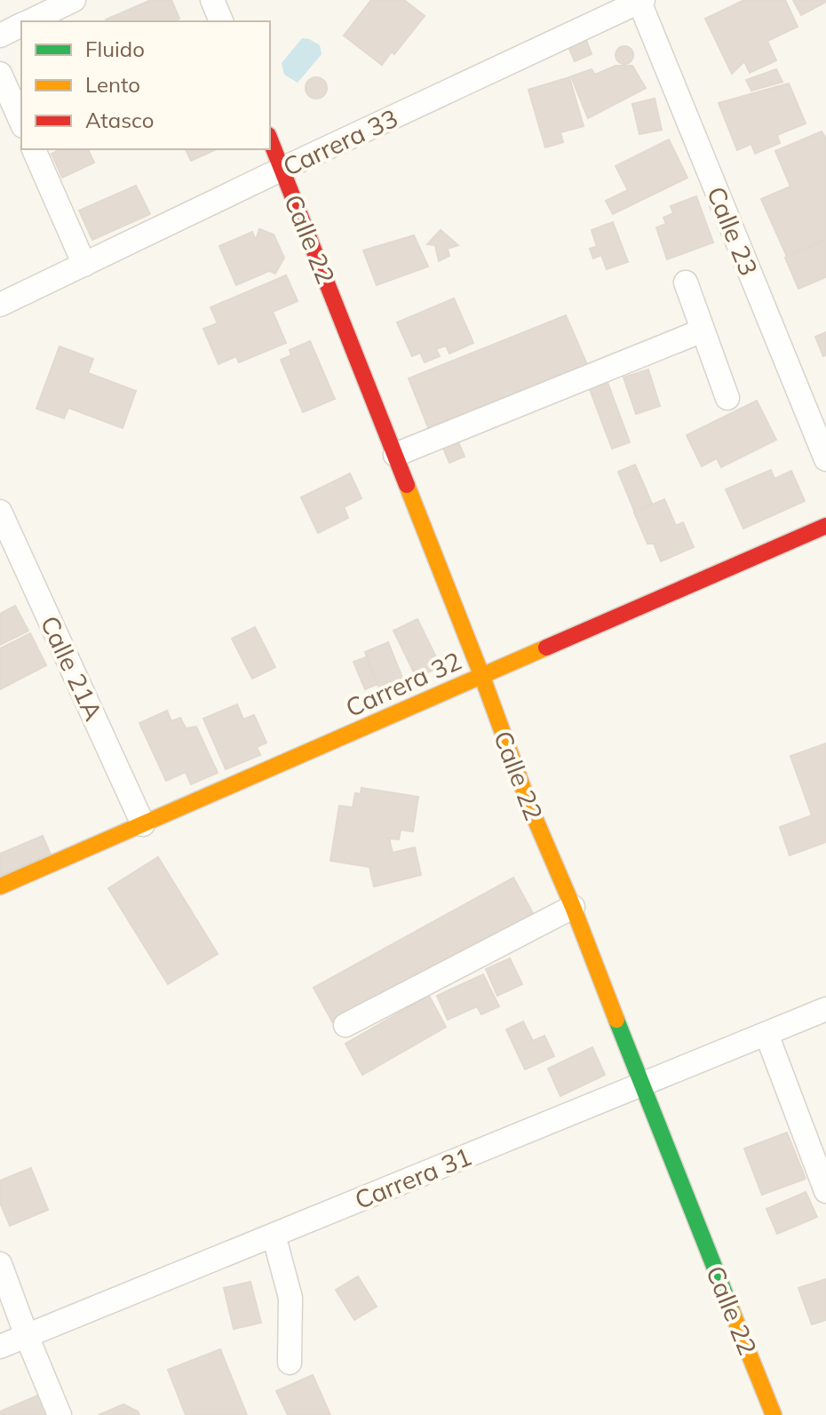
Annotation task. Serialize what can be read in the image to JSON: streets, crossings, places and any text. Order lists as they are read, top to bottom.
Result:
{
  "streets": {
    "street": [
      "Carrera 33",
      "Calle 23",
      "Calle 22",
      "Calle 21A",
      "Carrera 32",
      "Carrera 31"
    ]
  },
  "crossings": [
    ["Carrera 33", "Calle 23"],
    ["Carrera 33", "Calle 22"],
    ["Calle 22", "Carrera 32"],
    ["Calle 22", "Carrera 31"],
    ["Calle 21A", "Carrera 32"]
  ],
  "legend": ["Fluido", "Lento", "Atasco"]
}
